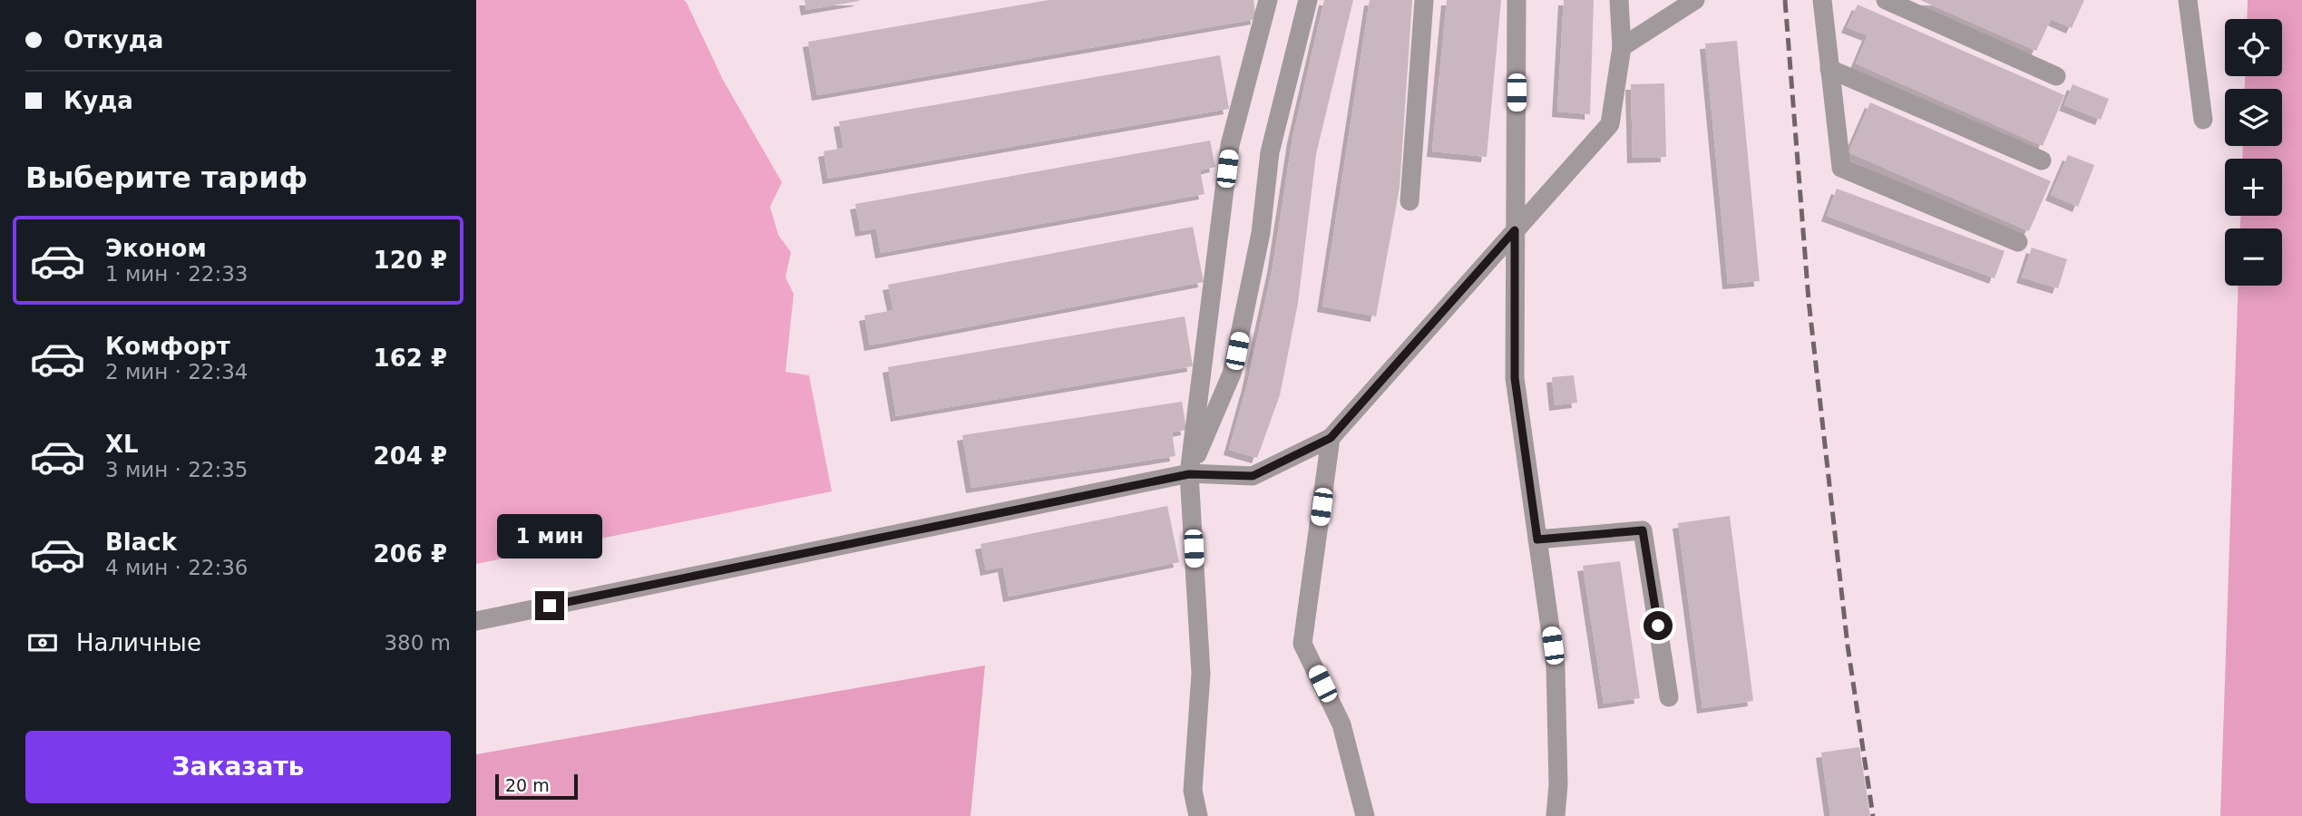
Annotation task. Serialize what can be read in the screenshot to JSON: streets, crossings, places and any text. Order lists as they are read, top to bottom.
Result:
{
  "scale_bar": "20 m",
  "page": {
    "banner": ["Откуда", "Куда"],
    "map_buttons": ["+", "−"],
    "heading": "Выберите тариф",
    "list": [
      {
        "name": "Эконом",
        "note": "1 мин · 22:33",
        "value": "120 ₽"
      },
      {
        "name": "Комфорт",
        "note": "2 мин · 22:34",
        "value": "162 ₽"
      },
      {
        "name": "XL",
        "note": "3 мин · 22:35",
        "value": "204 ₽"
      },
      {
        "name": "Black",
        "note": "4 мин · 22:36",
        "value": "206 ₽"
      }
    ],
    "bubble": "1 мин",
    "pay": ["Наличные", "380 m"],
    "buttons": "Заказать",
    "scale": "20 m"
  }
}
